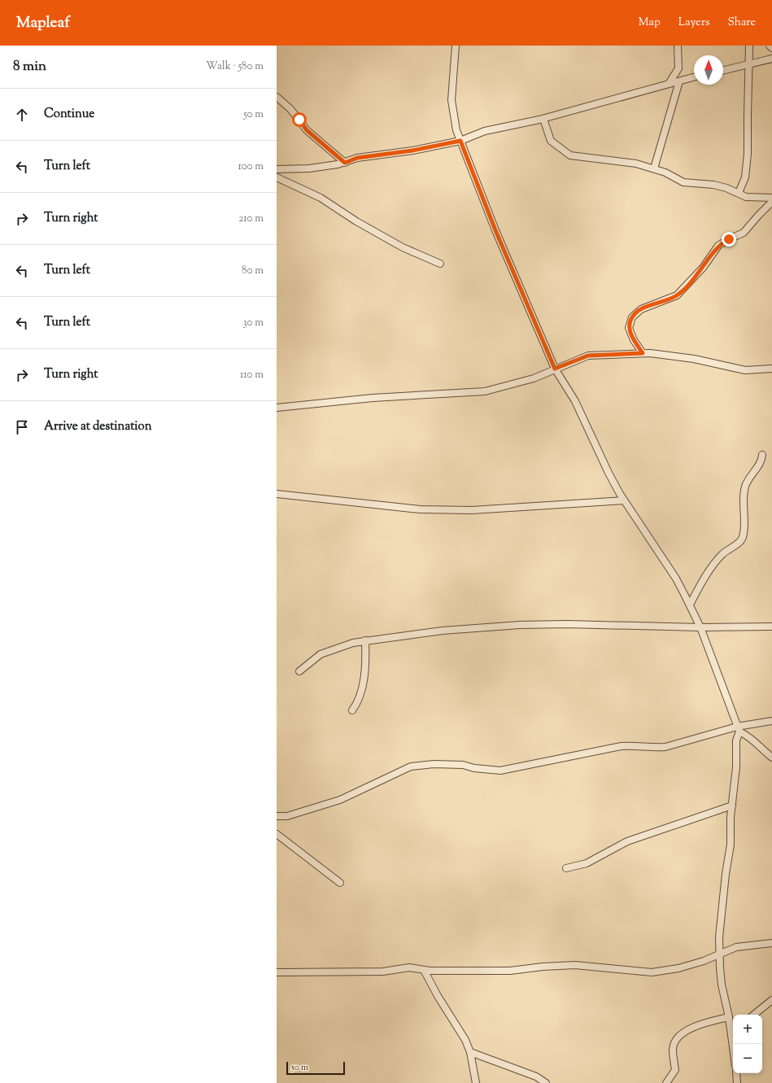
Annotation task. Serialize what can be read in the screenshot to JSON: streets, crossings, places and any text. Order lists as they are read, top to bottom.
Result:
{
  "scale_bar": "50 m",
  "north": "top",
  "page": {
    "header": "Mapleaf",
    "nav": ["Map", "Layers", "Share"],
    "heading": ["8 min", "Walk · 580 m"],
    "list": [
      ["Continue", "50 m"],
      ["Turn left", "100 m"],
      ["Turn right", "210 m"],
      ["Turn left", "80 m"],
      ["Turn left", "30 m"],
      ["Turn right", "110 m"],
      "Arrive at destination"
    ],
    "map_buttons": ["+", "−"],
    "scale": "50 m"
  }
}
